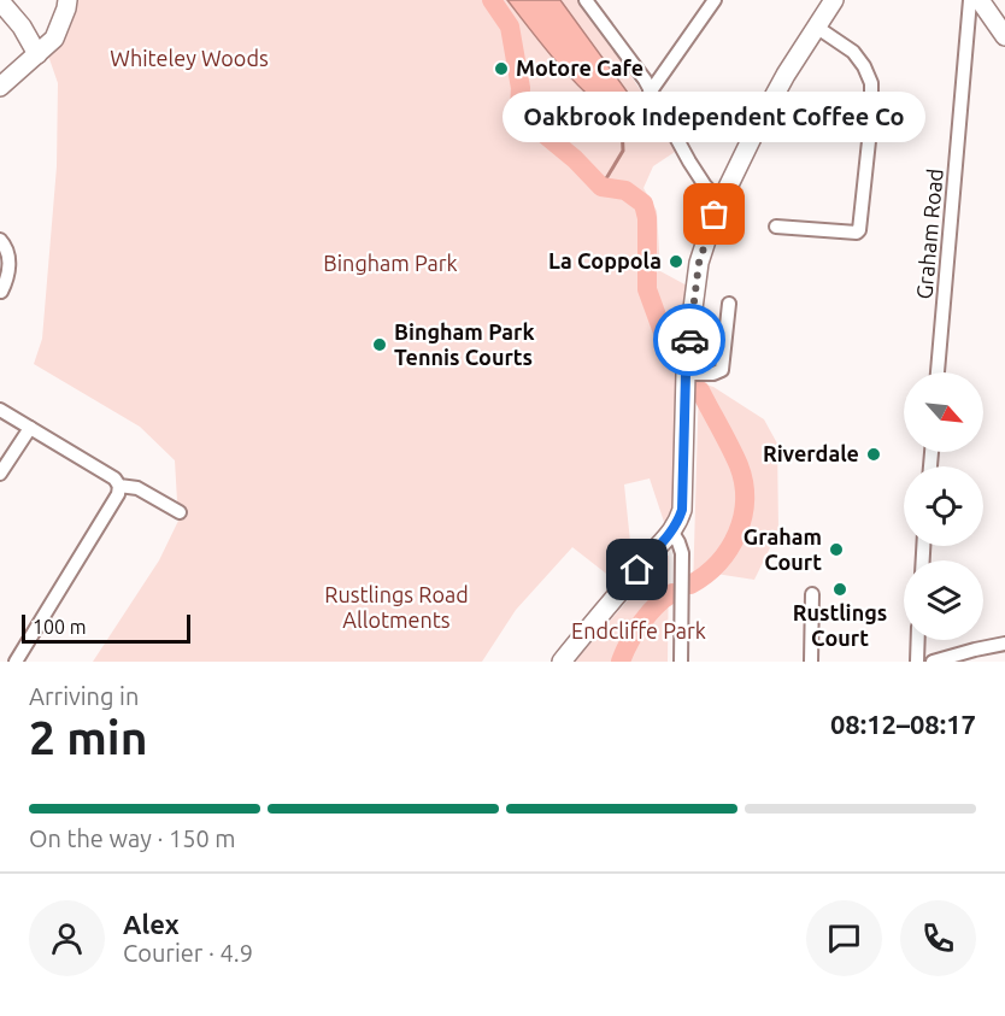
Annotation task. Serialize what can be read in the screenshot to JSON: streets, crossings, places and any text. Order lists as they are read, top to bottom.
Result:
{
  "streets": {
    "street": ["Graham Road"]
  },
  "parks": [
    "Whiteley Woods",
    "Bingham Park",
    "Rustlings Road Allotments",
    "Endcliffe Park"
  ],
  "places": [
    "Motore Cafe",
    "Oakbrook Independent Coffee Co",
    "La Coppola",
    "Bingham Park Tennis Courts",
    "Riverdale",
    "Graham Court",
    "Rustlings Court"
  ],
  "scale_bar": "100 m",
  "north": "bottom right",
  "page": {
    "bubble": "Oakbrook Independent Coffee Co",
    "scale": "100 m",
    "heading": ["2 min", "Arriving in", "08:12–08:17"],
    "panel": ["Alex", "Courier · 4.9"],
    "bar": "On the way · 150 m"
  }
}
